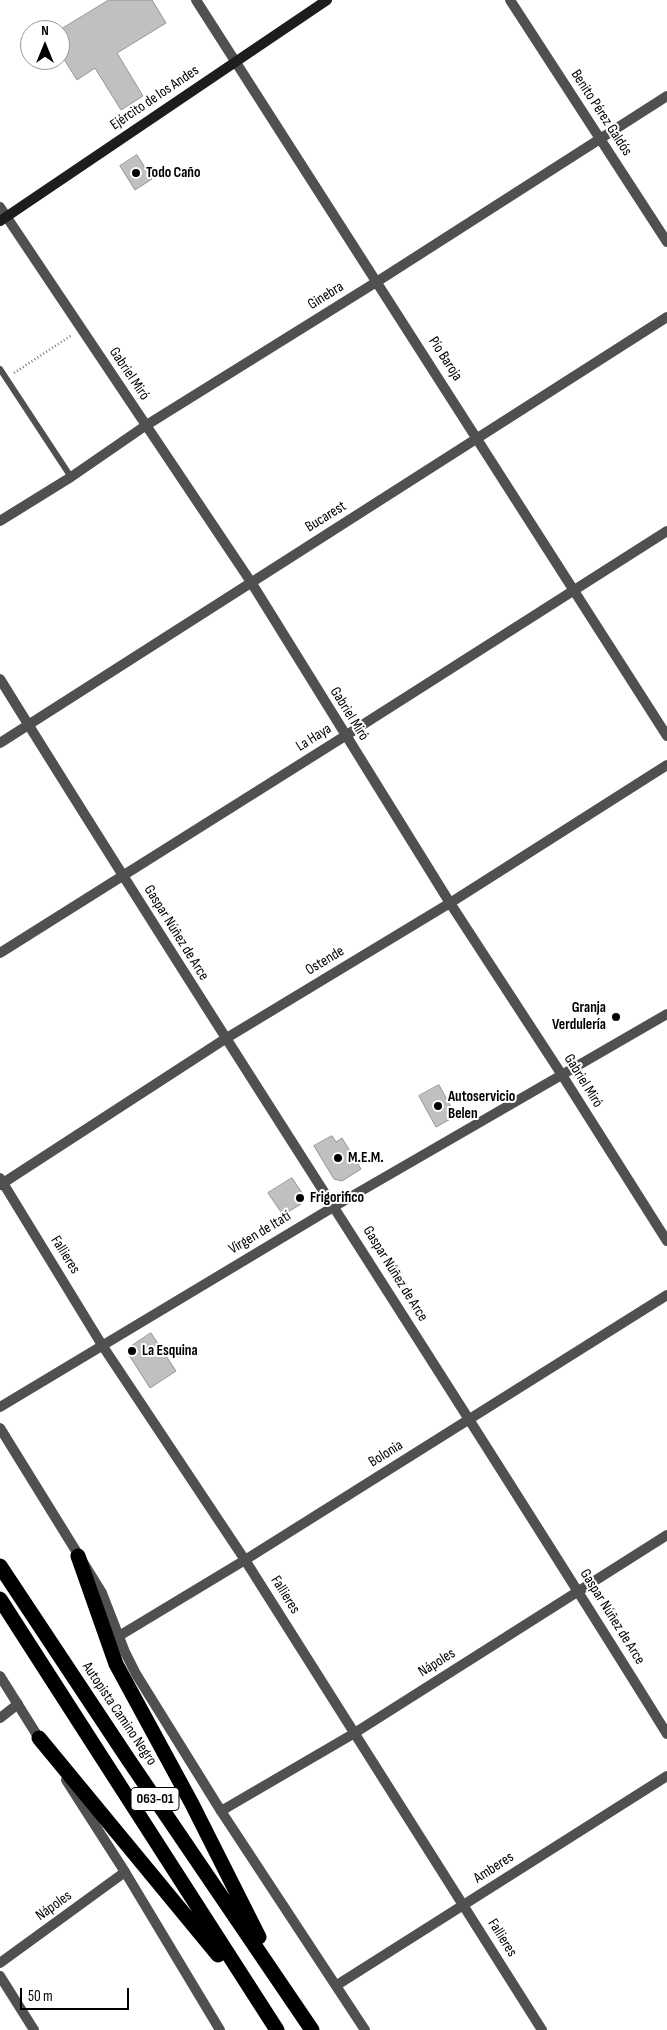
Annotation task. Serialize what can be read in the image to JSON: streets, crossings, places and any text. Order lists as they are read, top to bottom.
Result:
{
  "streets": {
    "highway": ["Autopista Camino Negro", "063-01"],
    "main road": ["Ejército de los Andes"],
    "street": [
      "Benito Pérez Galdós",
      "Ginebra",
      "Pío Baroja",
      "Gabriel Miró",
      "Bucarest",
      "La Haya",
      "Gaspar Núñez de Arce",
      "Ostende",
      "Virgen de Itatí",
      "Fallieres",
      "Bolonia",
      "Nápoles",
      "Amberes"
    ]
  },
  "crossings": [
    ["Ejército de los Andes", "Pío Baroja"],
    ["Ejército de los Andes", "Gabriel Miró"],
    ["Benito Pérez Galdós", "Ginebra"],
    ["Ginebra", "Pío Baroja"],
    ["Ginebra", "Gabriel Miró"],
    ["Pío Baroja", "Bucarest"],
    ["Pío Baroja", "La Haya"],
    ["Gabriel Miró", "Bucarest"],
    ["Gabriel Miró", "La Haya"],
    ["Gabriel Miró", "Ostende"],
    ["Gabriel Miró", "Virgen de Itatí"],
    ["Bucarest", "Gaspar Núñez de Arce"],
    ["La Haya", "Gaspar Núñez de Arce"],
    ["Gaspar Núñez de Arce", "Ostende"],
    ["Gaspar Núñez de Arce", "Virgen de Itatí"],
    ["Gaspar Núñez de Arce", "Bolonia"],
    ["Gaspar Núñez de Arce", "Nápoles"],
    ["Ostende", "Fallieres"],
    ["Virgen de Itatí", "Fallieres"],
    ["Fallieres", "Bolonia"],
    ["Fallieres", "Nápoles"],
    ["Fallieres", "Amberes"]
  ],
  "places": [
    "Todo Caño",
    "Granja Verdulería",
    "Autoservicio Belen",
    "M.E.M.",
    "Frigorifico",
    "La Esquina"
  ],
  "scale_bar": "50 m",
  "north": "top"
}
